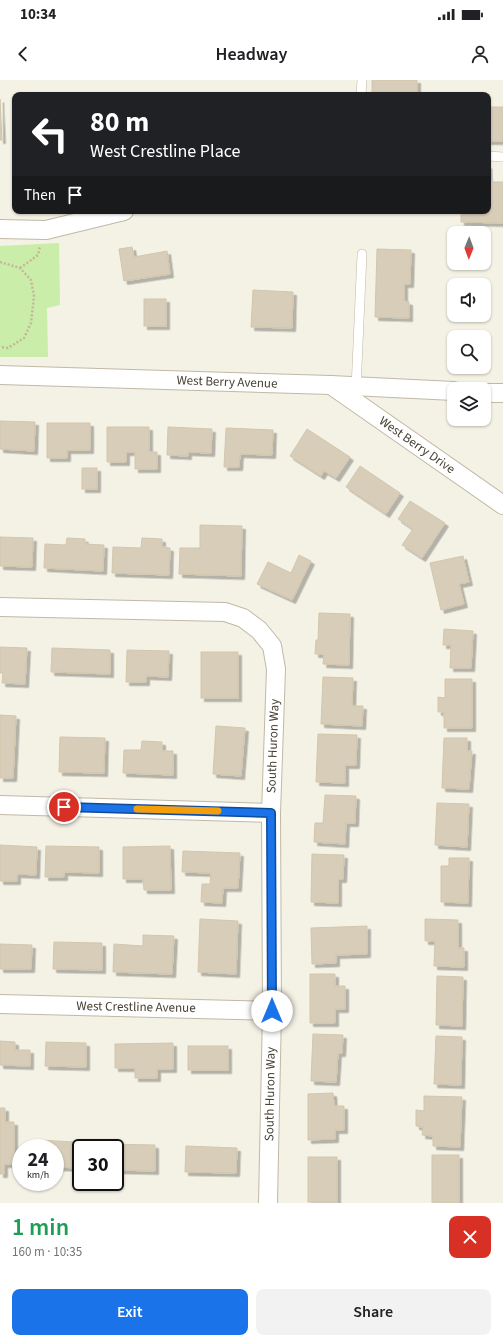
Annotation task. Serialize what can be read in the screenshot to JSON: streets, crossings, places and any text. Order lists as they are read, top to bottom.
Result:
{
  "streets": {
    "street": [
      "West Berry Avenue",
      "West Berry Drive",
      "South Huron Way",
      "West Crestline Avenue"
    ]
  },
  "crossings": [
    ["West Berry Avenue", "West Berry Drive"],
    ["South Huron Way", "West Crestline Avenue"]
  ],
  "north": "bottom",
  "page": {
    "status": "10:34",
    "header": "Headway",
    "turn": ["80 m", "West Crestline Place"],
    "then": "Then",
    "speed": "24 km/h",
    "limit": "30",
    "heading": ["1 min", "160 m · 10:35"],
    "buttons": ["Exit", "Share"]
  }
}
